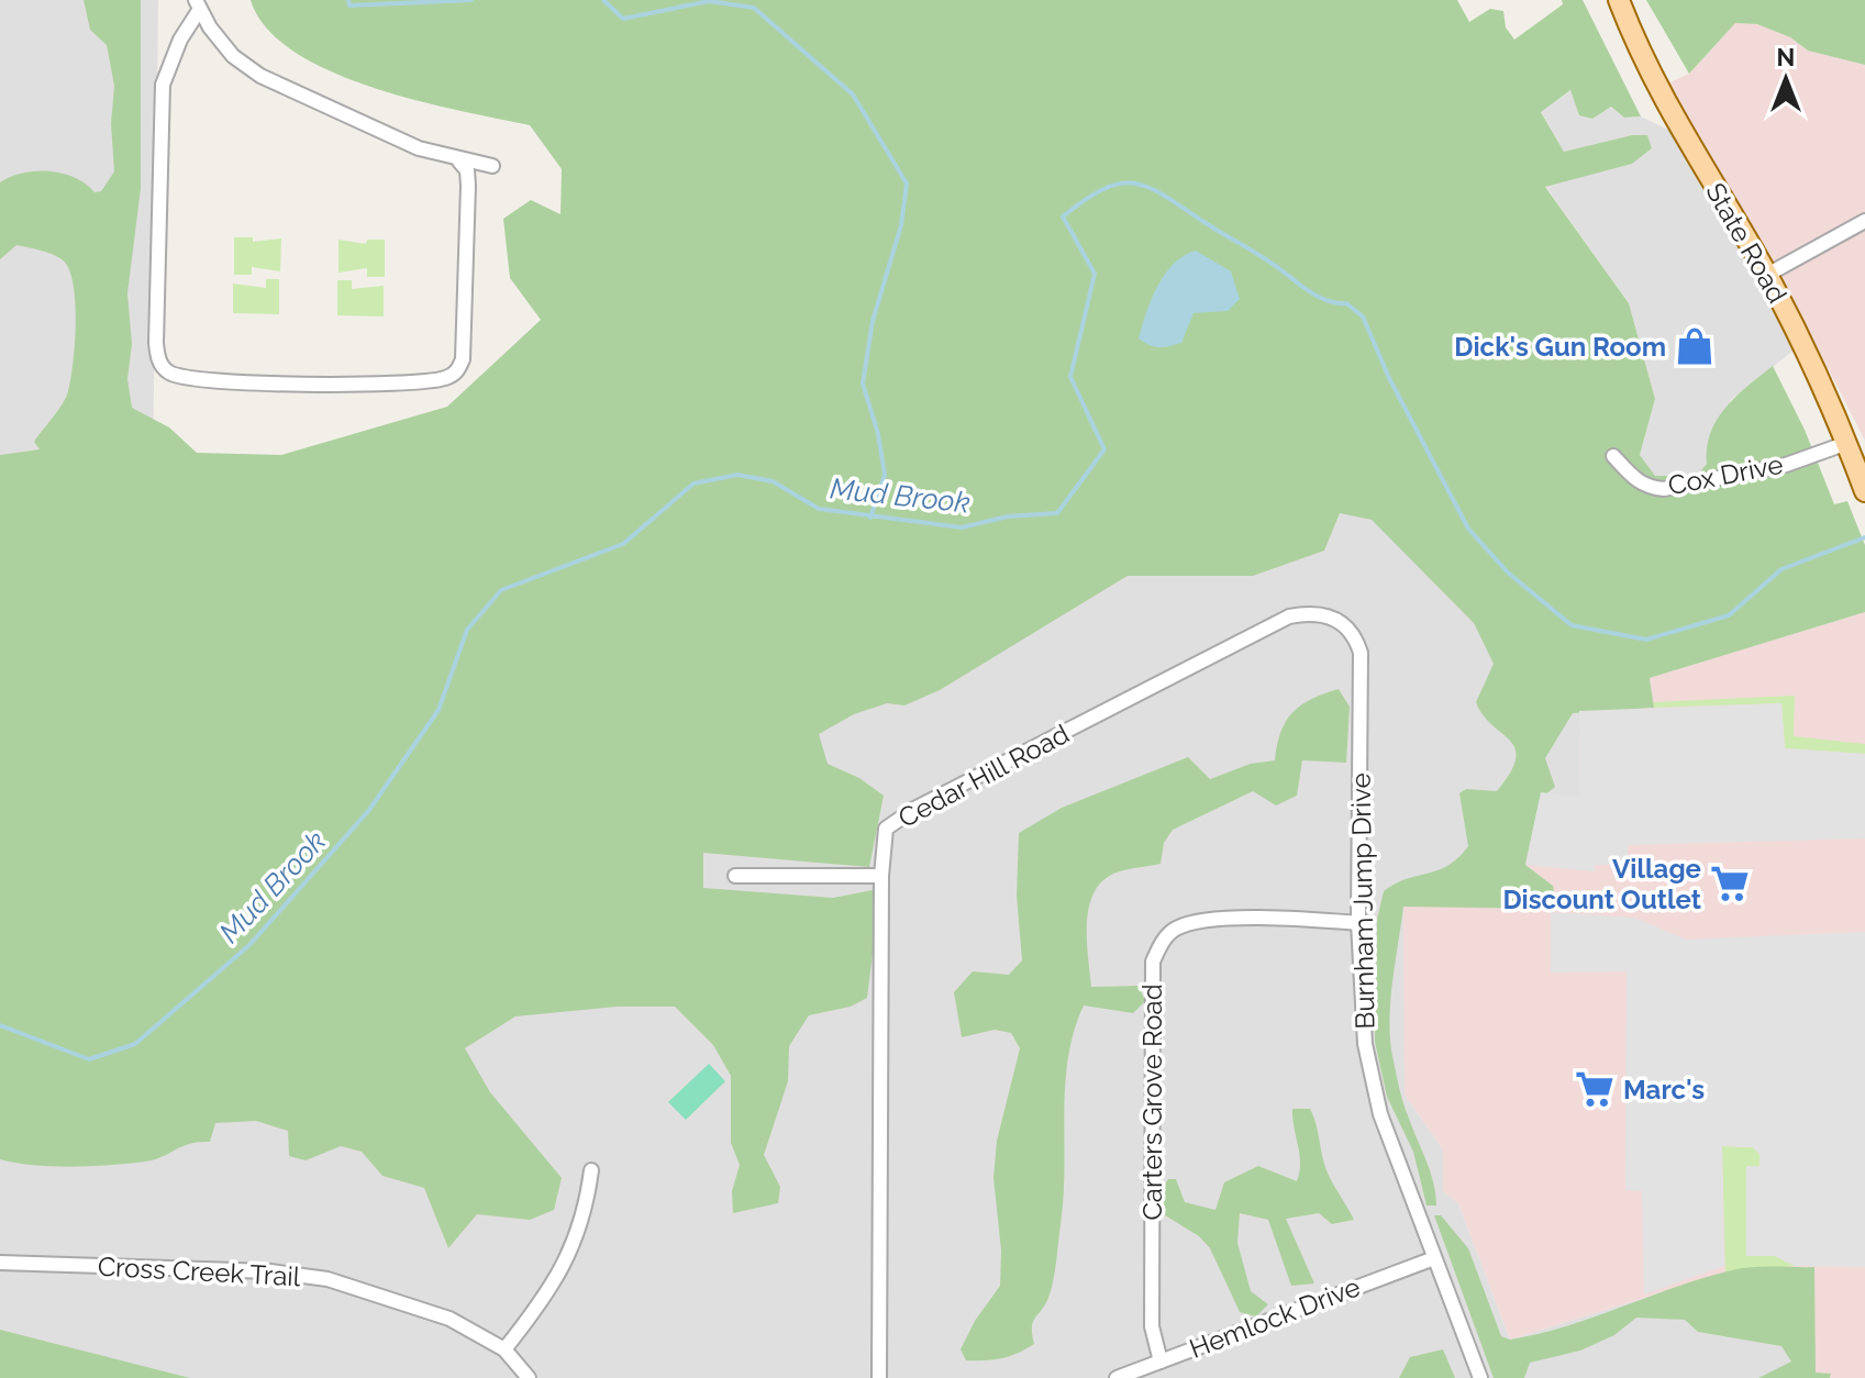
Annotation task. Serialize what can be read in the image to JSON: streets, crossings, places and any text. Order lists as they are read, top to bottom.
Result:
{
  "streets": {
    "main road": ["State Road"],
    "street": [
      "Cox Drive",
      "Cedar Hill Road",
      "Burnham Jump Drive",
      "Carters Grove Road",
      "Cross Creek Trail",
      "Hemlock Drive"
    ]
  },
  "crossings": [
    ["State Road", "Cox Drive"],
    ["Cedar Hill Road", "Burnham Jump Drive"],
    ["Burnham Jump Drive", "Carters Grove Road"],
    ["Burnham Jump Drive", "Hemlock Drive"],
    ["Carters Grove Road", "Hemlock Drive"]
  ],
  "water": ["Mud Brook"],
  "places": {
    "shop": ["Dick's Gun Room"],
    "supermarket": ["Village Discount Outlet", "Marc's"]
  },
  "north": "top"
}
